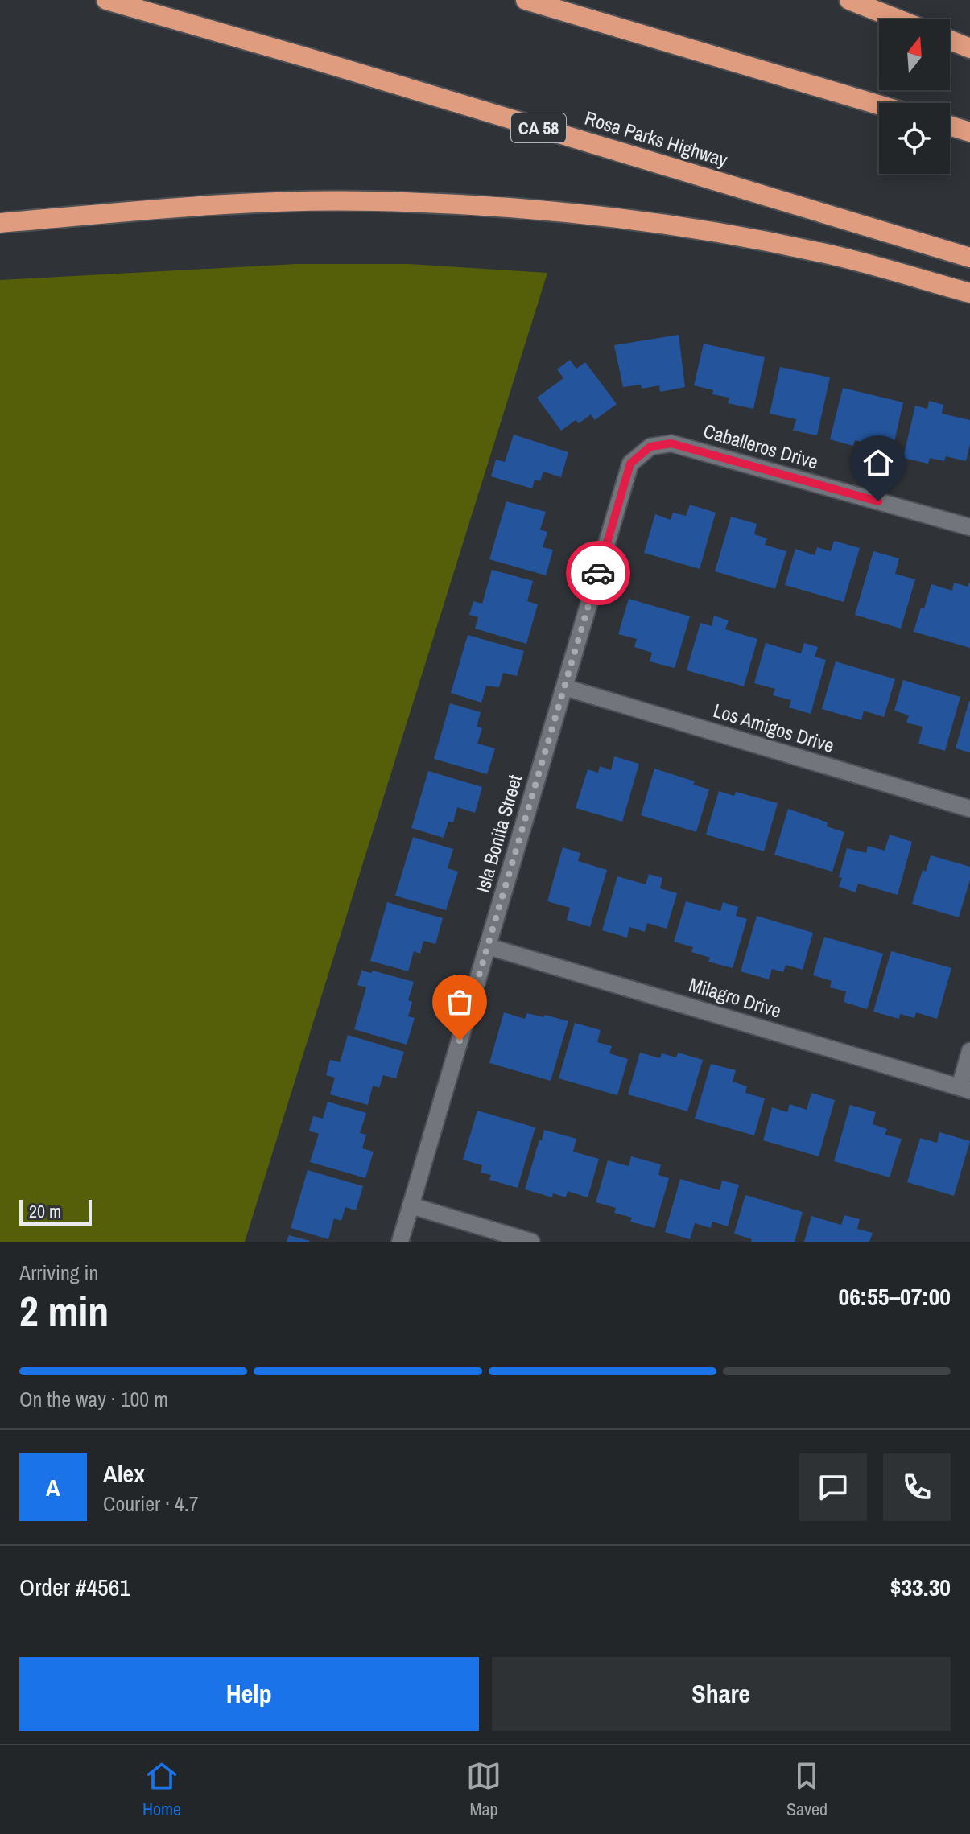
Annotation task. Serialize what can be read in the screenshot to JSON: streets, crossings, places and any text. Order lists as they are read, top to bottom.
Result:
{
  "streets": {
    "highway": ["CA 58", "Rosa Parks Highway"],
    "street": [
      "Caballeros Drive",
      "Los Amigos Drive",
      "Isla Bonita Street",
      "Milagro Drive"
    ]
  },
  "crossings": [
    ["Caballeros Drive", "Isla Bonita Street"],
    ["Los Amigos Drive", "Isla Bonita Street"],
    ["Isla Bonita Street", "Milagro Drive"]
  ],
  "scale_bar": "20 m",
  "north": "top",
  "page": {
    "scale": "20 m",
    "heading": ["2 min", "Arriving in", "06:55–07:00"],
    "panel": [
      "Alex",
      "Courier · 4.7",
      "Order #4561",
      "$33.30"
    ],
    "bar": "On the way · 100 m",
    "round": "A",
    "buttons": ["Help", "Share"],
    "tabs": ["Home", "Map", "Saved"]
  }
}
